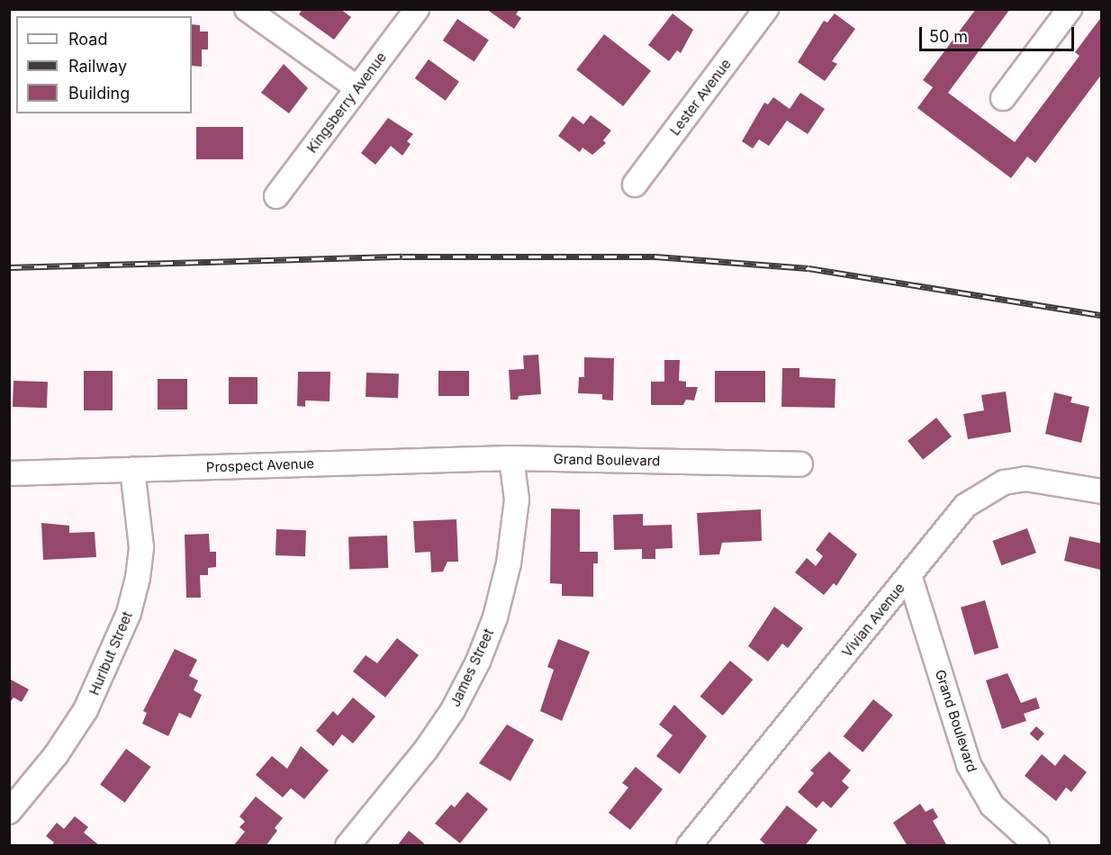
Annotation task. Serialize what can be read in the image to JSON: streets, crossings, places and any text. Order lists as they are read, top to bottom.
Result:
{
  "streets": {
    "street": [
      "Lester Avenue",
      "Kingsberry Avenue",
      "Grand Boulevard",
      "Prospect Avenue",
      "Vivian Avenue",
      "Hurlbut Street",
      "James Street"
    ]
  },
  "crossings": [
    ["Grand Boulevard", "Prospect Avenue"],
    ["Grand Boulevard", "Vivian Avenue"],
    ["Grand Boulevard", "James Street"],
    ["Prospect Avenue", "Hurlbut Street"],
    ["Prospect Avenue", "James Street"]
  ],
  "legend": ["Road", "Railway", "Building"],
  "scale_bar": "50 m"
}
